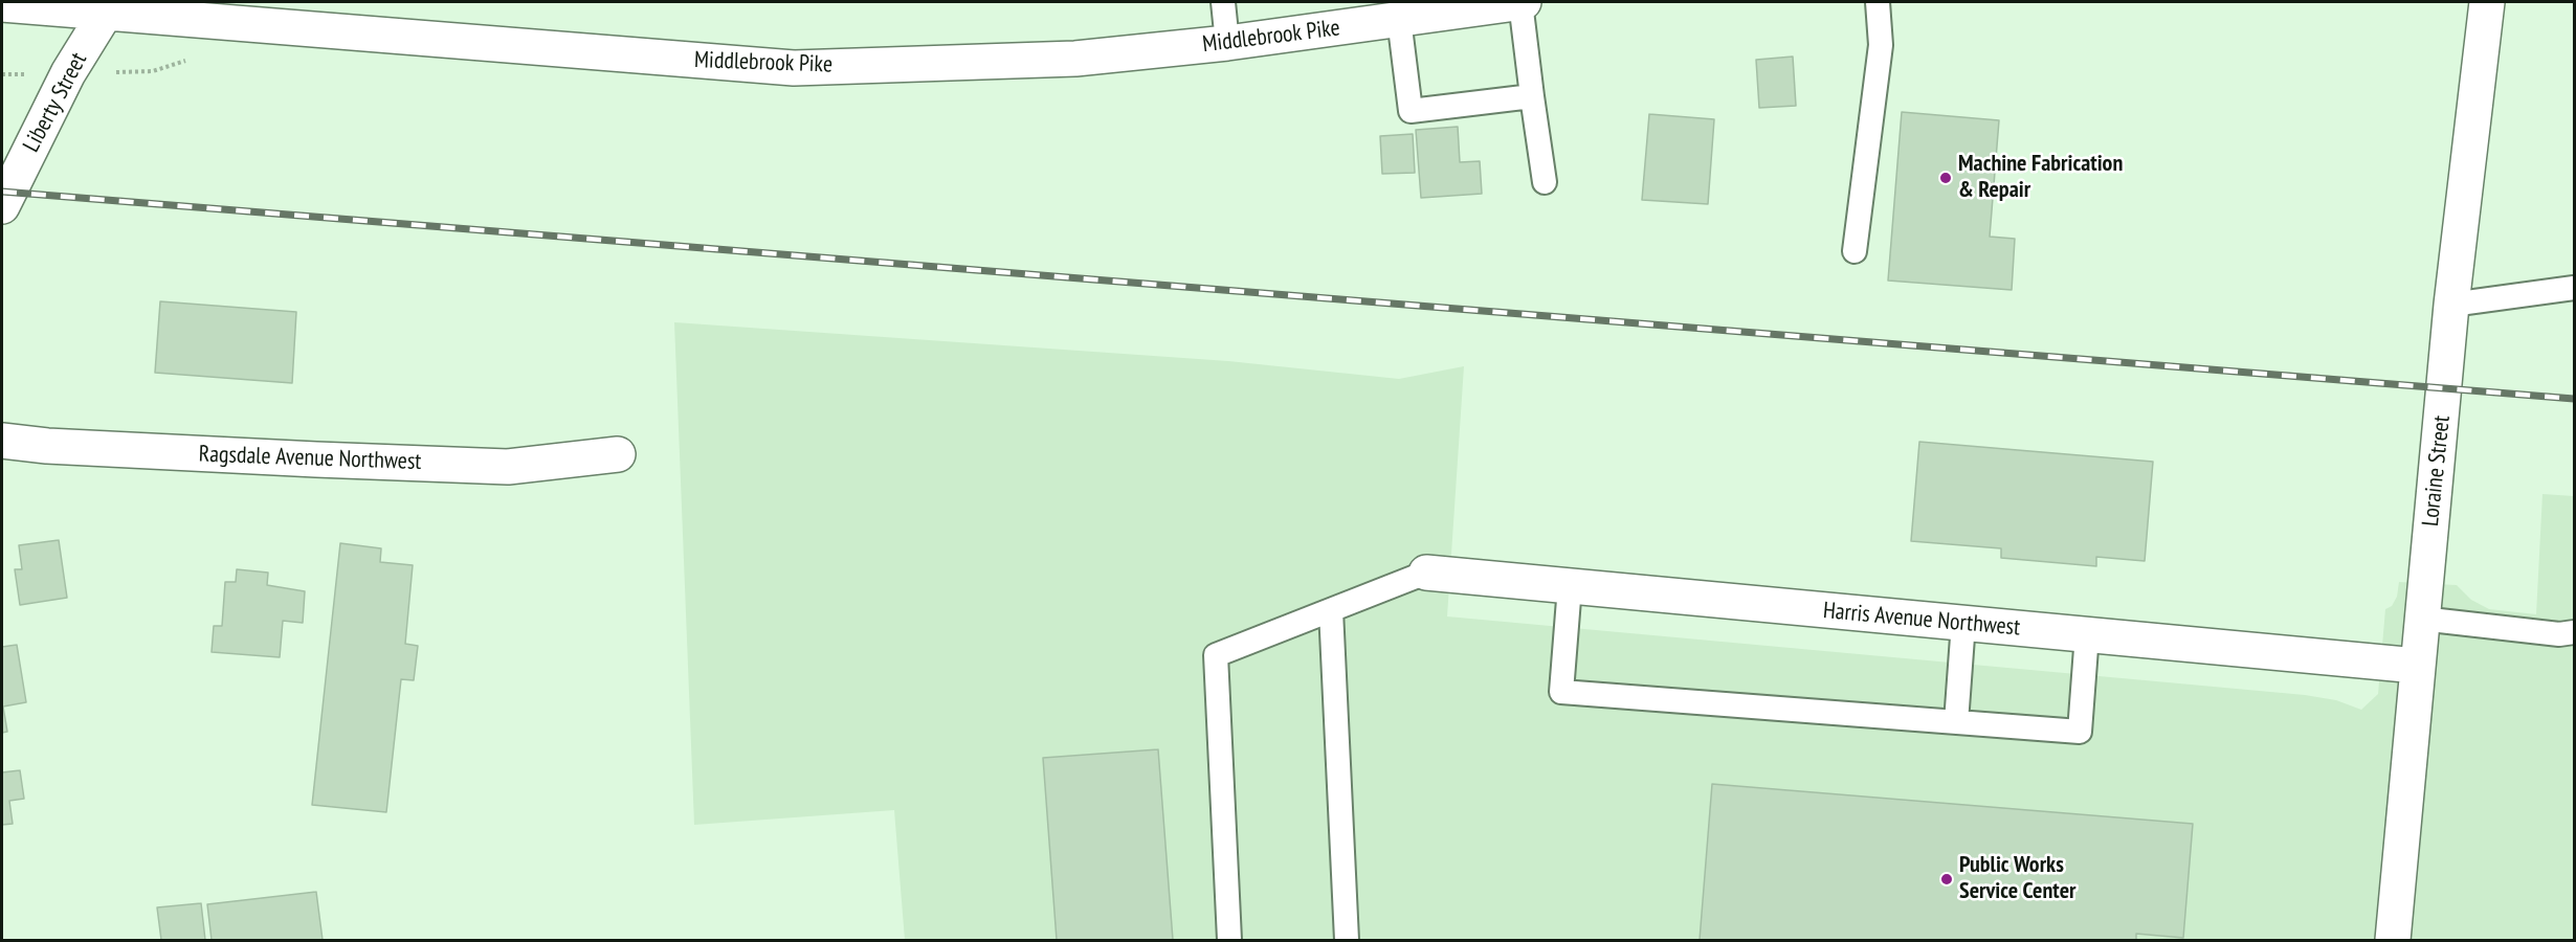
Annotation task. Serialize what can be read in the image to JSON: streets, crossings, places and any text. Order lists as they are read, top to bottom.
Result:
{
  "streets": {
    "street": [
      "Middlebrook Pike",
      "Liberty Street",
      "Ragsdale Avenue Northwest",
      "Loraine Street",
      "Harris Avenue Northwest"
    ]
  },
  "crossings": [
    ["Middlebrook Pike", "Liberty Street"],
    ["Loraine Street", "Harris Avenue Northwest"]
  ],
  "places": ["Machine Fabrication & Repair", "Public Works Service Center"]
}
